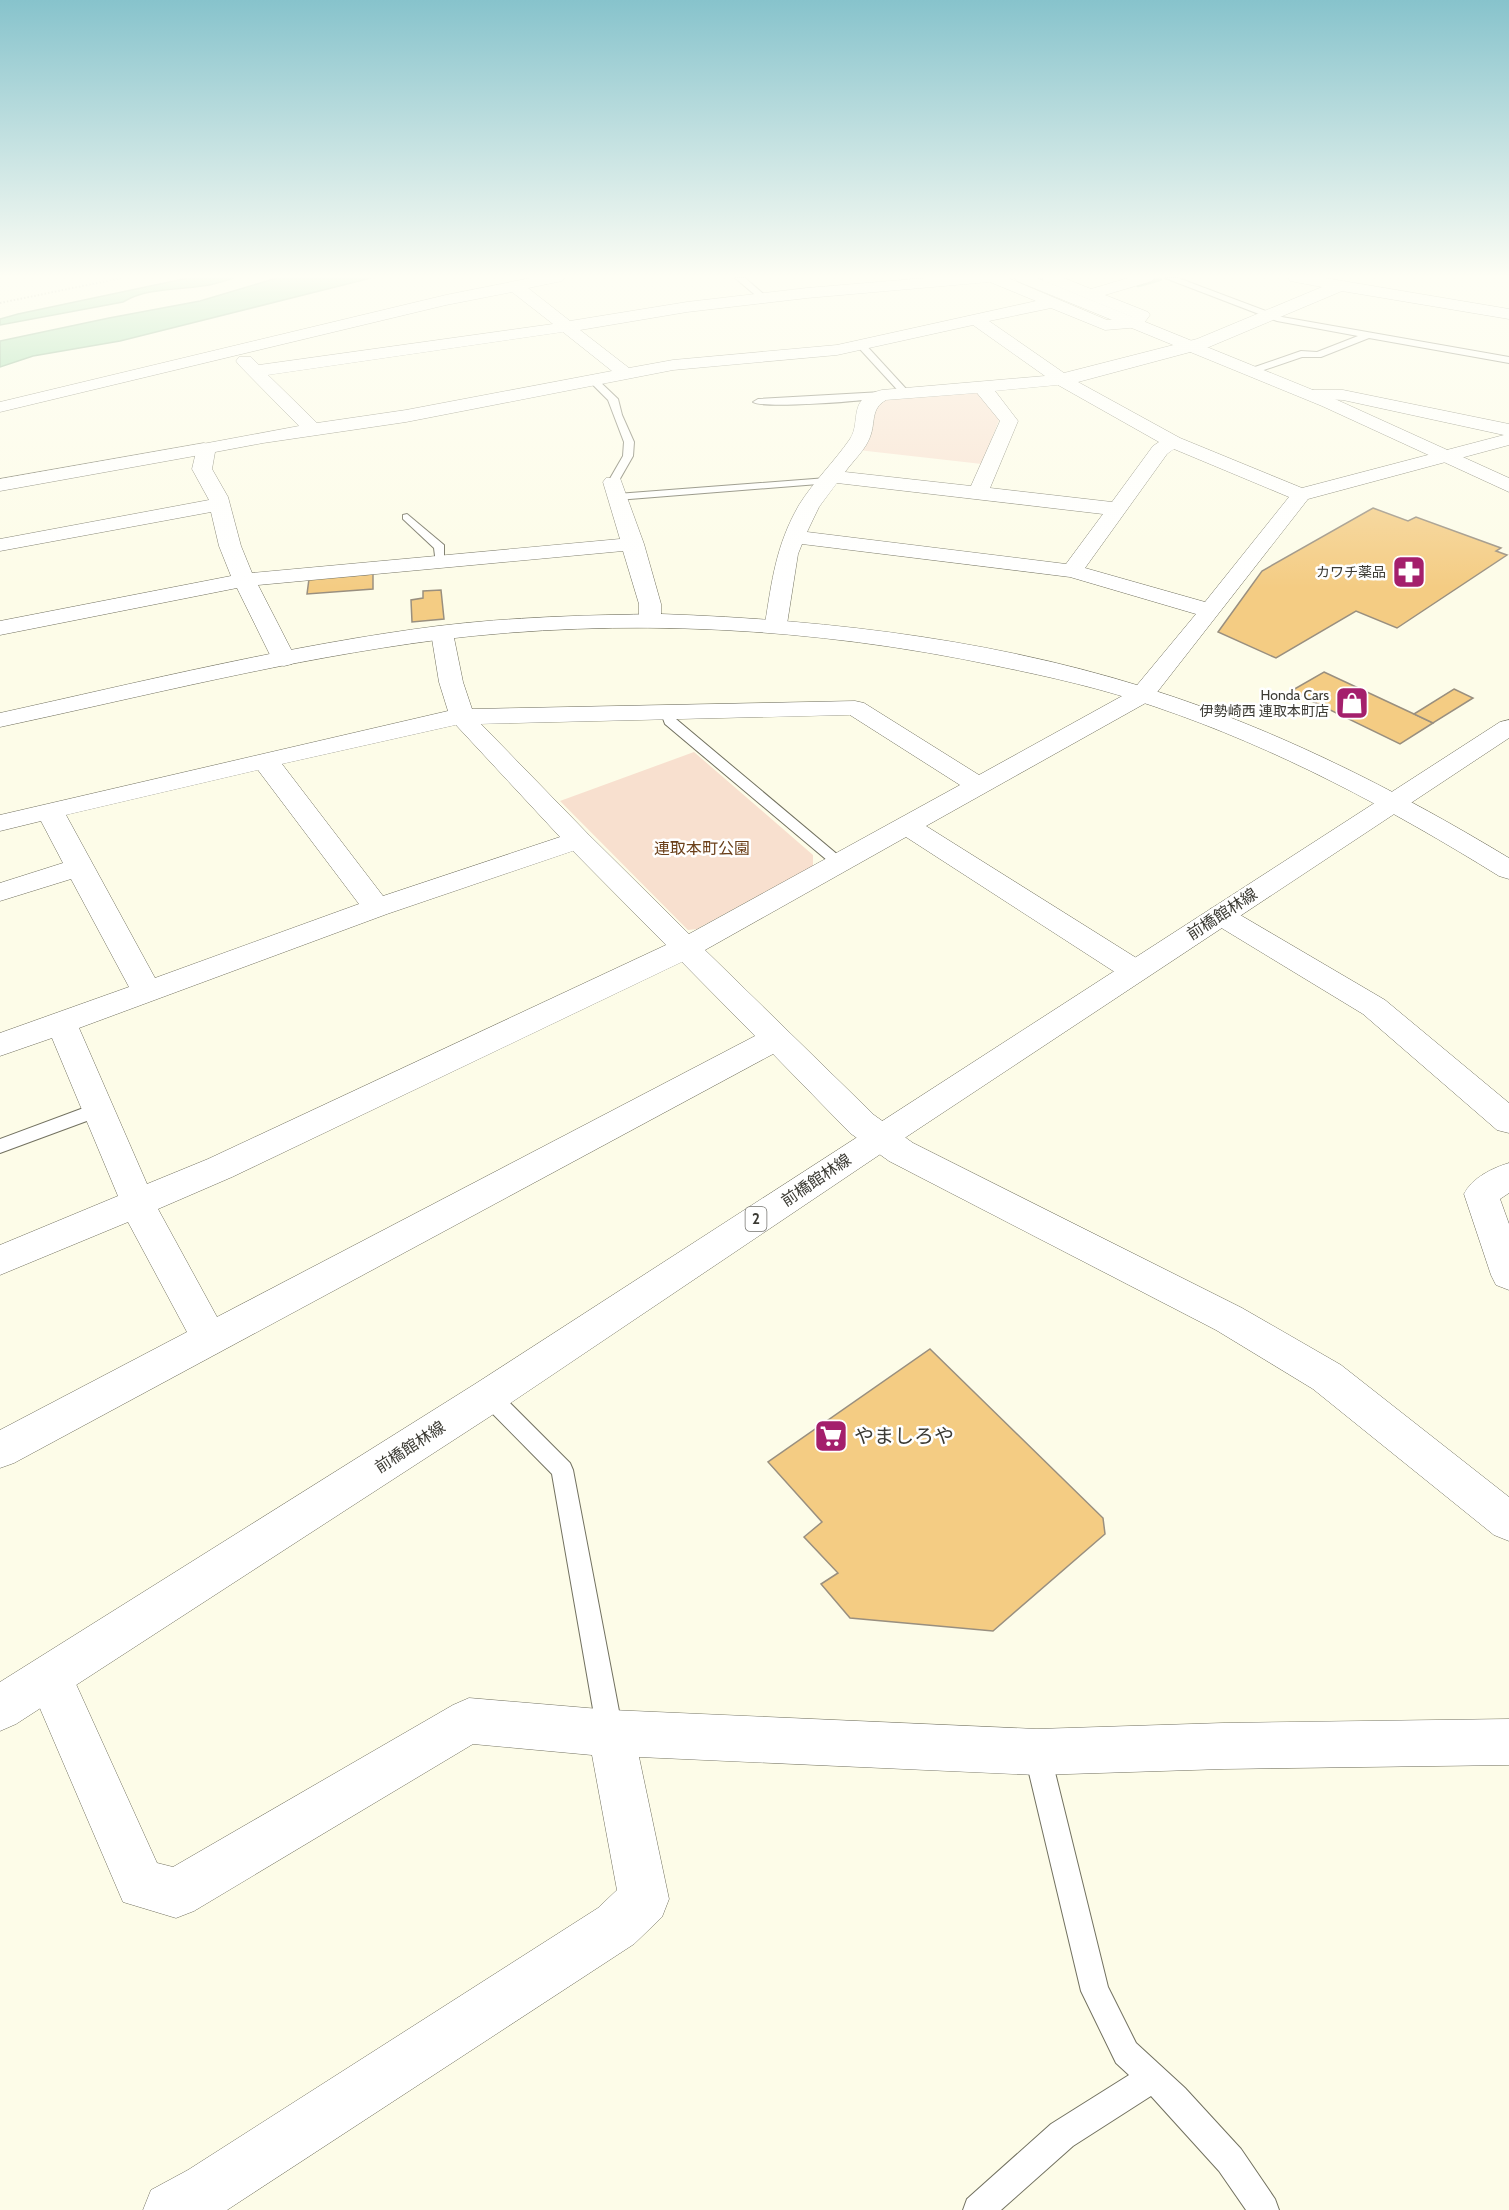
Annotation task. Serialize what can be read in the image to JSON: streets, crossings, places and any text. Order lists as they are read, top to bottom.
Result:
{
  "streets": {
    "street": ["前橋館林線", "2"]
  },
  "parks": ["連取本町公園"],
  "places": {
    "pharmacy": ["カワチ薬品"],
    "shop": ["Honda Cars 伊勢崎西 連取本町店"],
    "supermarket": ["やましろや"]
  }
}
